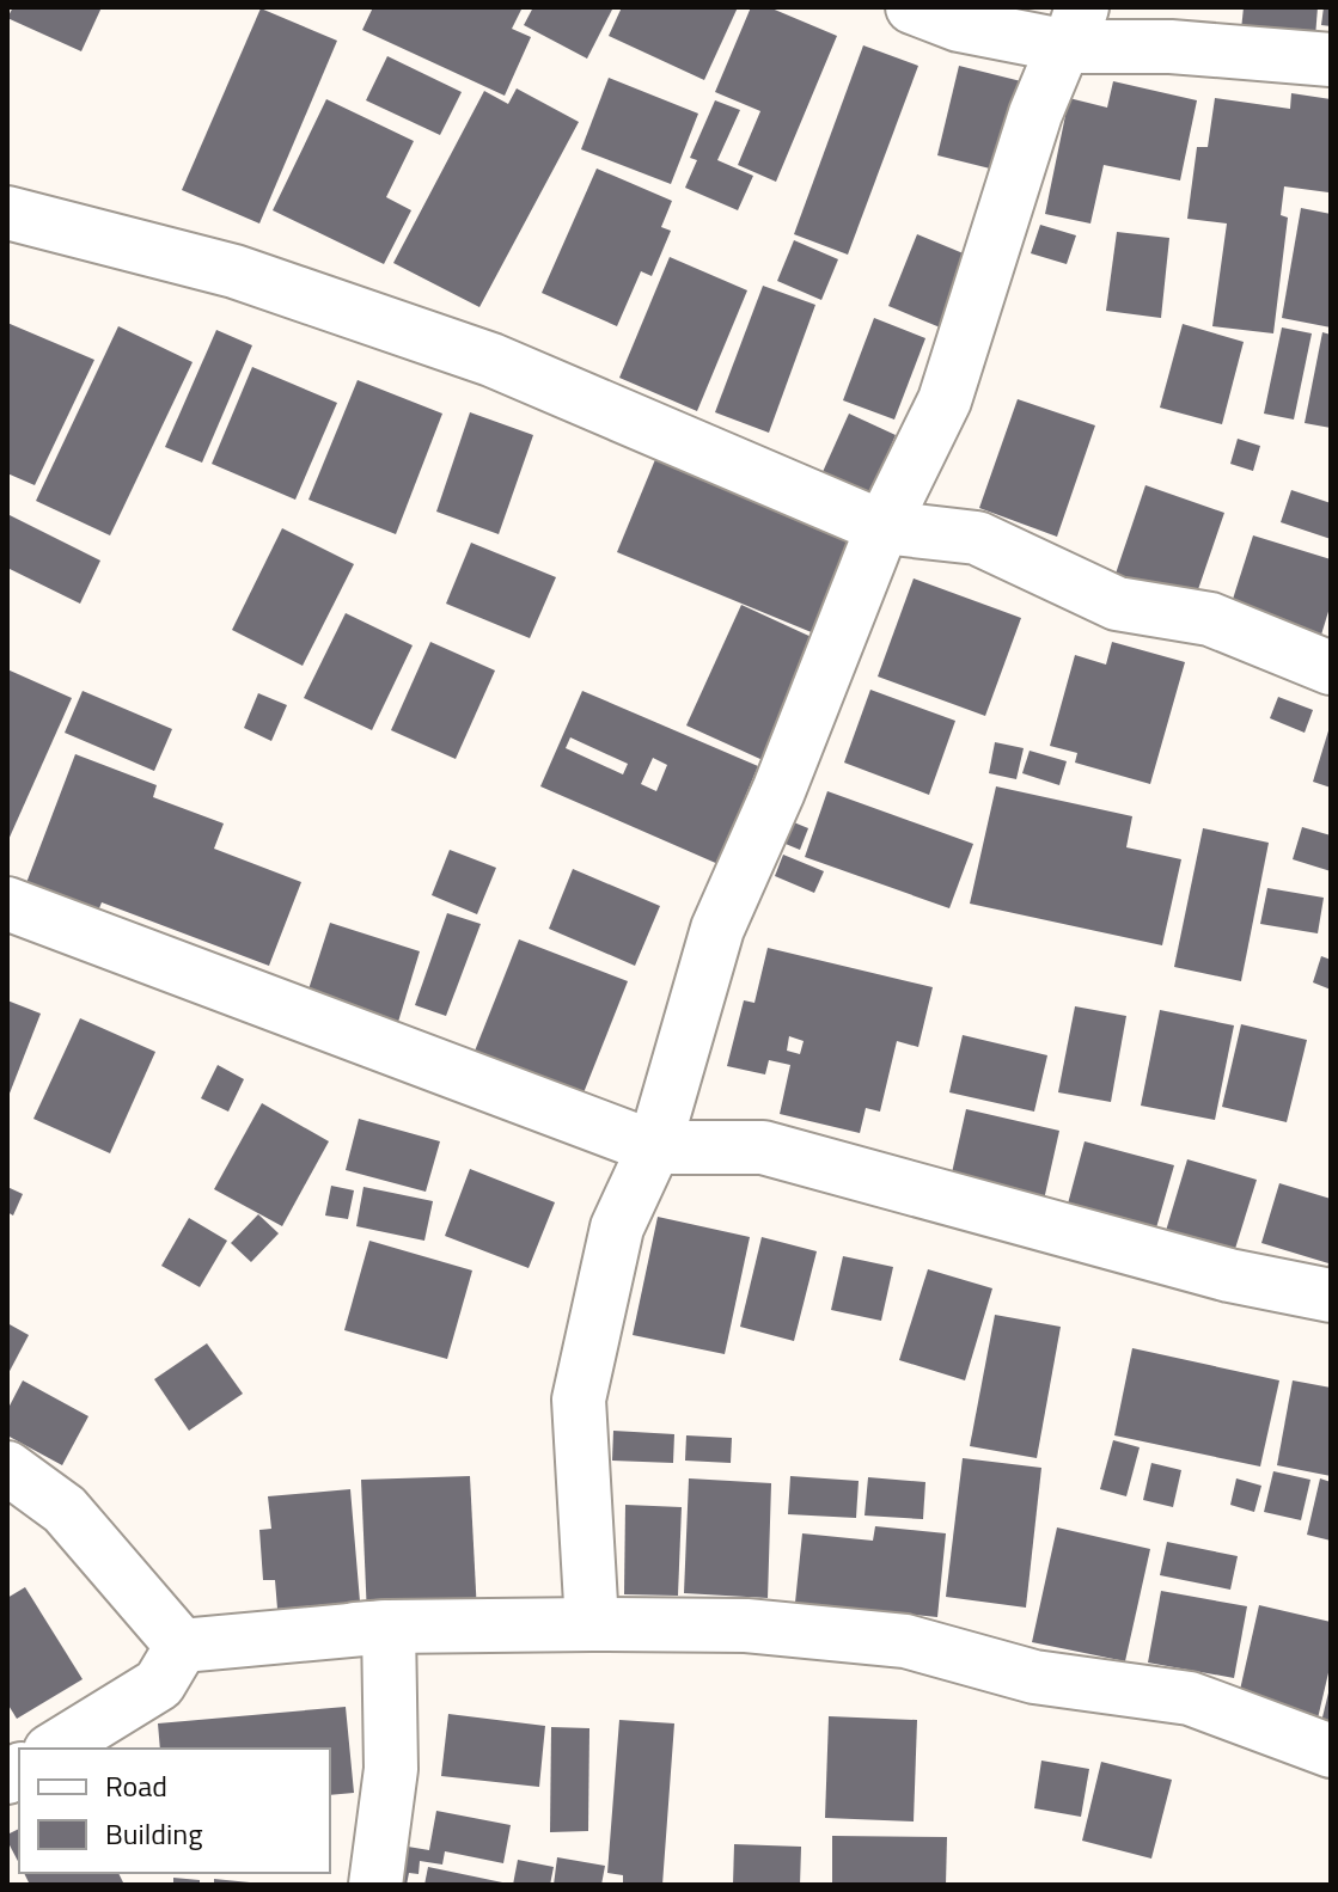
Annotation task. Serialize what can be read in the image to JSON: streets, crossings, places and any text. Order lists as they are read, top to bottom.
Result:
{
  "legend": ["Road", "Building"]
}
